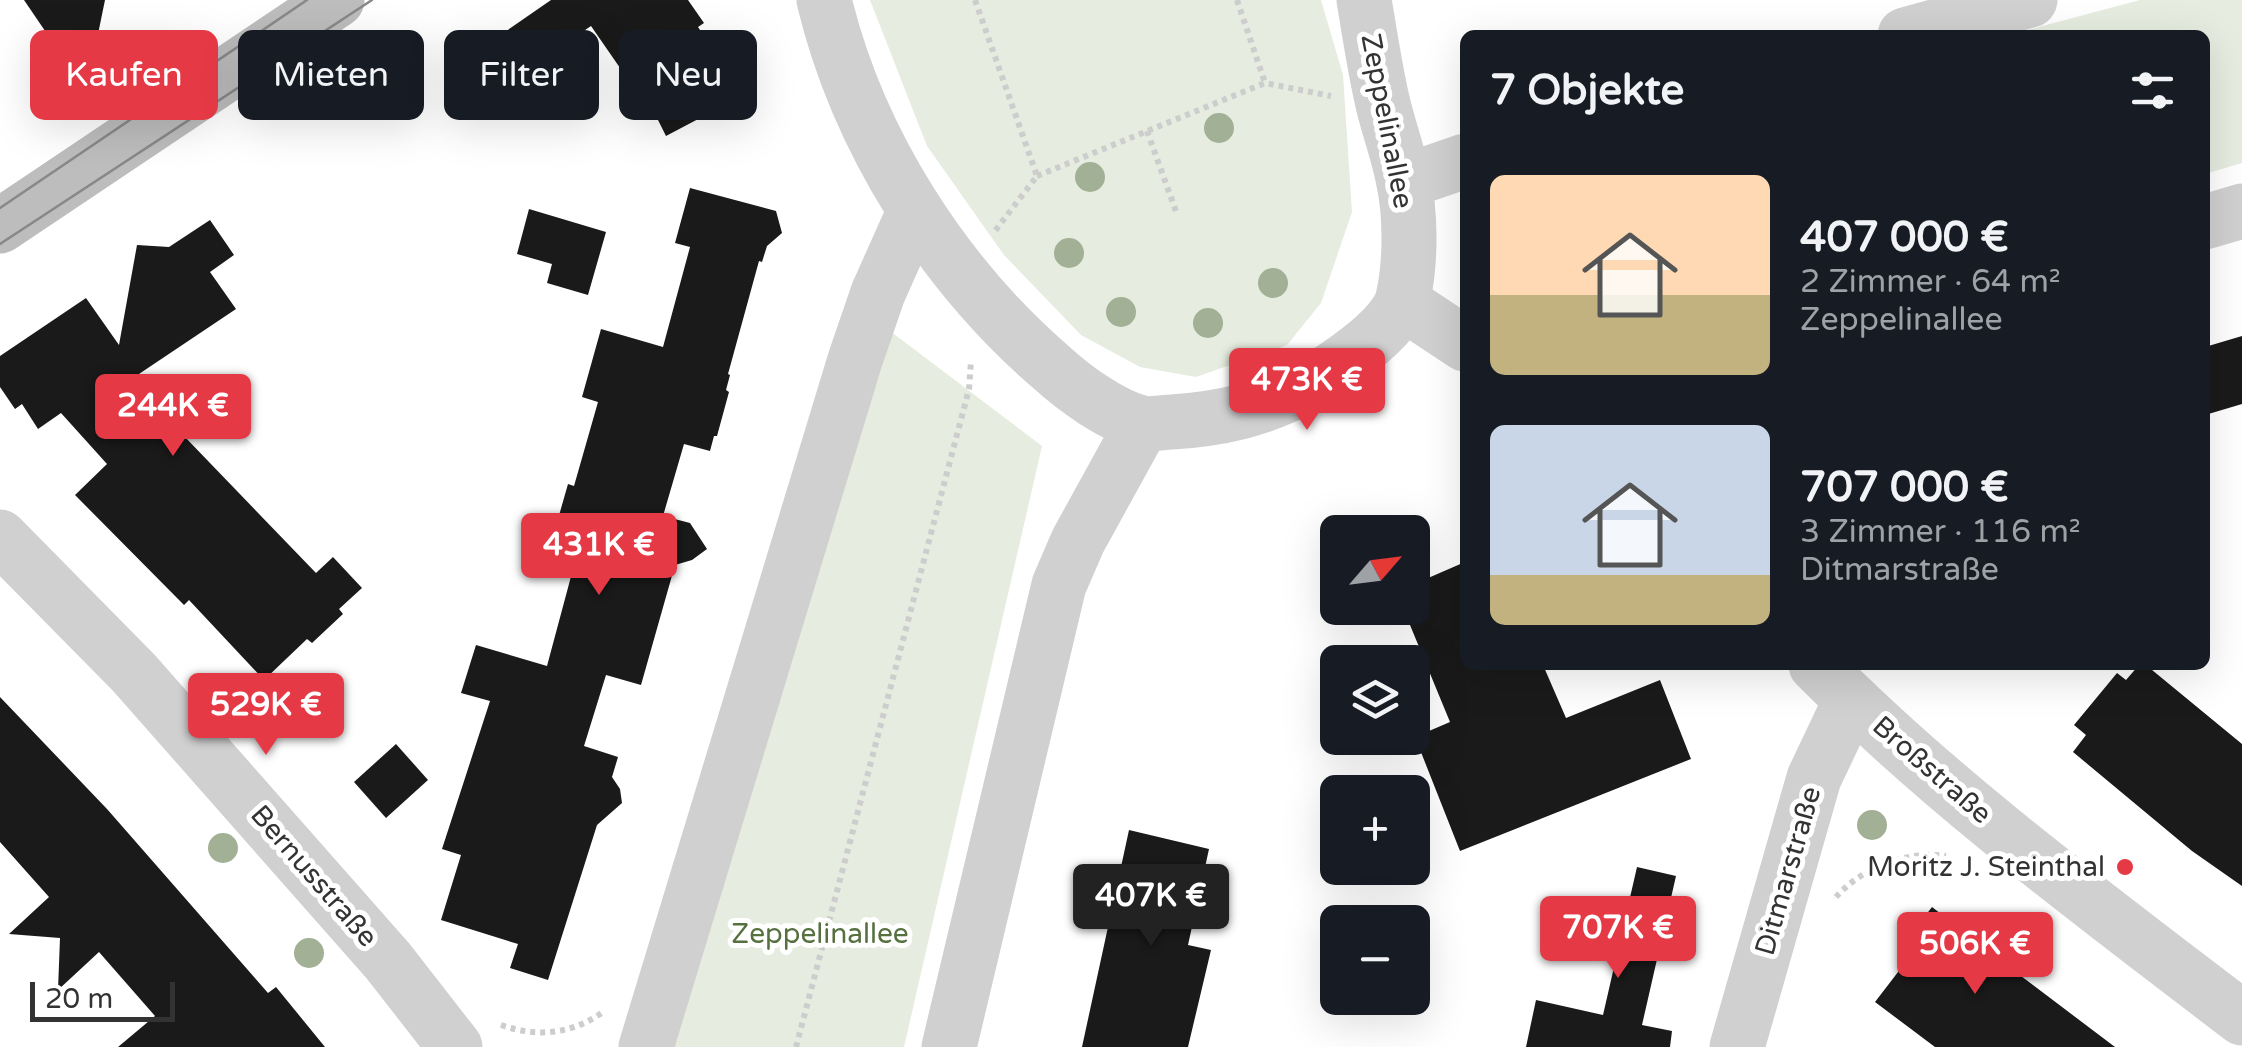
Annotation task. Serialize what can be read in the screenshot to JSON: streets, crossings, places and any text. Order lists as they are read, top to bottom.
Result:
{
  "streets": {
    "street": [
      "Zeppelinallee",
      "Broßstraße",
      "Ditmarstraße",
      "Bernusstraße"
    ]
  },
  "crossings": [
    ["Broßstraße", "Ditmarstraße"]
  ],
  "parks": ["Zeppelinallee"],
  "places": ["Moritz J. Steinthal"],
  "scale_bar": "20 m",
  "north": "top right",
  "page": {
    "chip": [
      "Kaufen",
      "Mieten",
      "Filter",
      "Neu"
    ],
    "heading": "7 Objekte",
    "list": [
      {
        "name": "407 000 €",
        "note": "2 Zimmer · 64 m² · Zeppelinallee"
      },
      {
        "name": "707 000 €",
        "note": "3 Zimmer · 116 m² · Ditmarstraße"
      }
    ],
    "price": [
      "473K €",
      "244K €",
      "431K €",
      "529K €",
      "407K €",
      "707K €",
      "506K €"
    ],
    "map_buttons": ["+", "−"],
    "scale": "20 m"
  }
}
